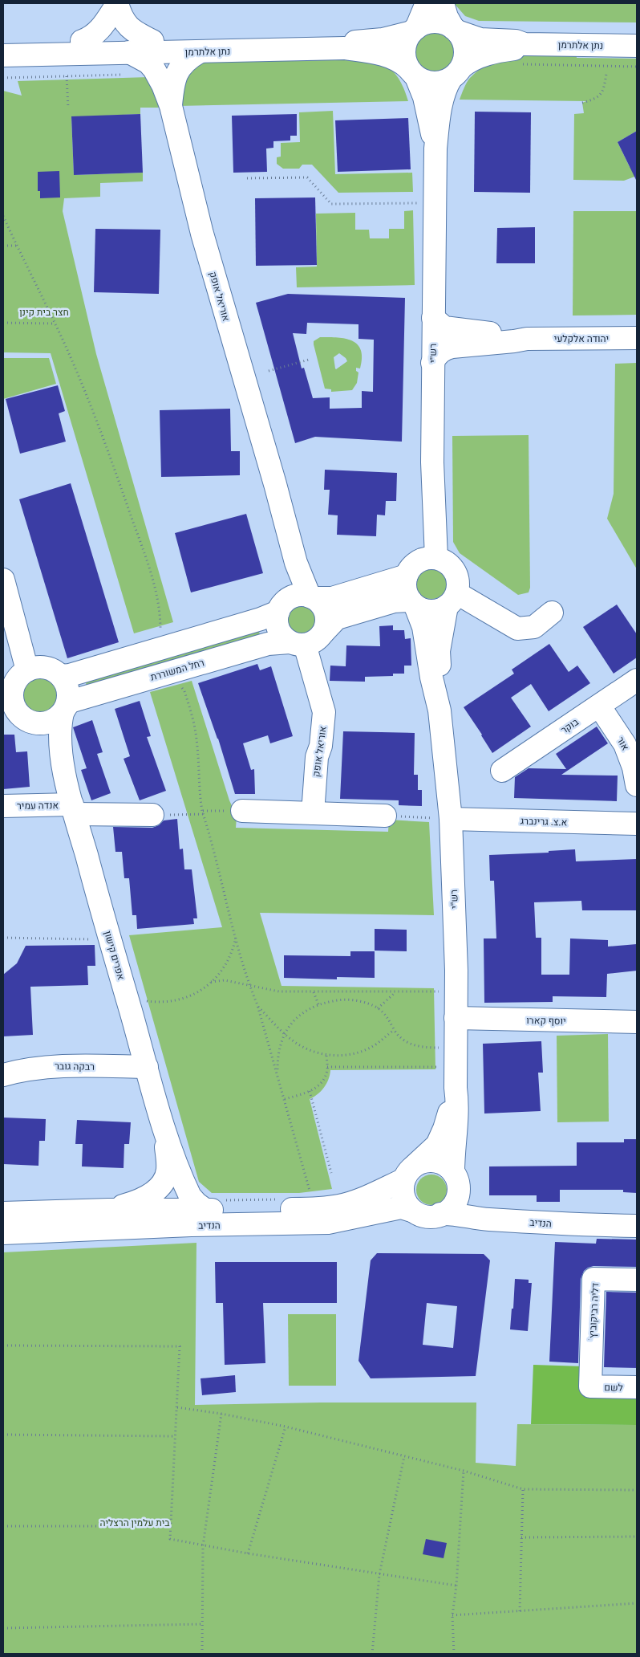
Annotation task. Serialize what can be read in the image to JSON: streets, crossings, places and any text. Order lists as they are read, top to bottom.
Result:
{
  "streets": {
    "street": [
      "נתן אלתרמן",
      "אוריאל אופק",
      "יהודה אלקלעי",
      "רש\"י",
      "רחל המשוררת",
      "בוקר",
      "אור",
      "אנדה עמיר",
      "א.צ. גרינברג",
      "אפרים קישון",
      "יוסף קארו",
      "רבקה גובר",
      "הנדיב",
      "'דליה רביקוביץ",
      "לשם"
    ]
  },
  "crossings": [
    ["נתן אלתרמן", "אוריאל אופק"],
    ["נתן אלתרמן", "רש\"י"],
    ["אוריאל אופק", "רחל המשוררת"],
    ["יהודה אלקלעי", "רש\"י"],
    ["רש\"י", "א.צ. גרינברג"],
    ["רש\"י", "יוסף קארו"],
    ["רש\"י", "הנדיב"],
    ["רחל המשוררת", "אפרים קישון"],
    ["בוקר", "אור"],
    ["אנדה עמיר", "אפרים קישון"],
    ["אפרים קישון", "רבקה גובר"],
    ["אפרים קישון", "הנדיב"],
    ["'דליה רביקוביץ", "לשם"]
  ],
  "parks": ["חצר בית קינן", "בית עלמין הרצליה"]
}
